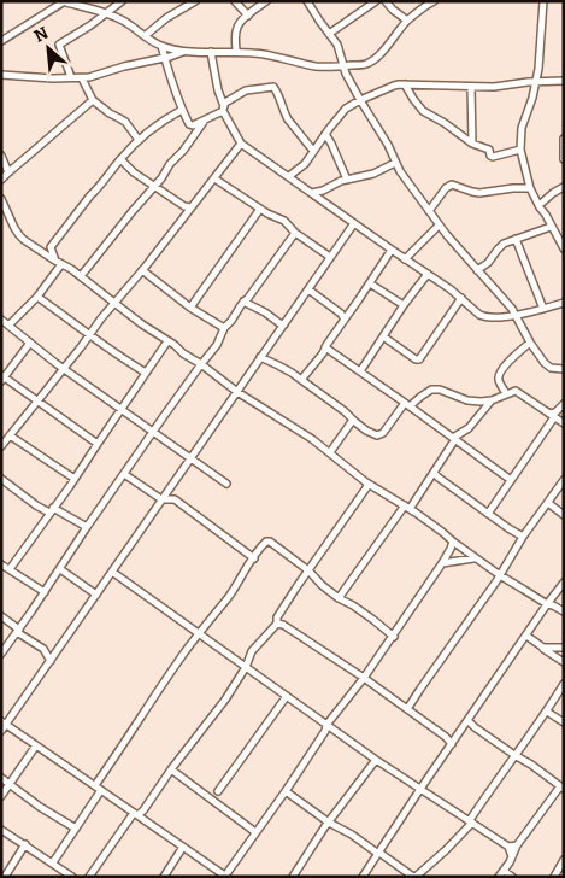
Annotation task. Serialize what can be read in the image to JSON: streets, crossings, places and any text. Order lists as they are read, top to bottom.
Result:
{
  "north": "top left"
}
